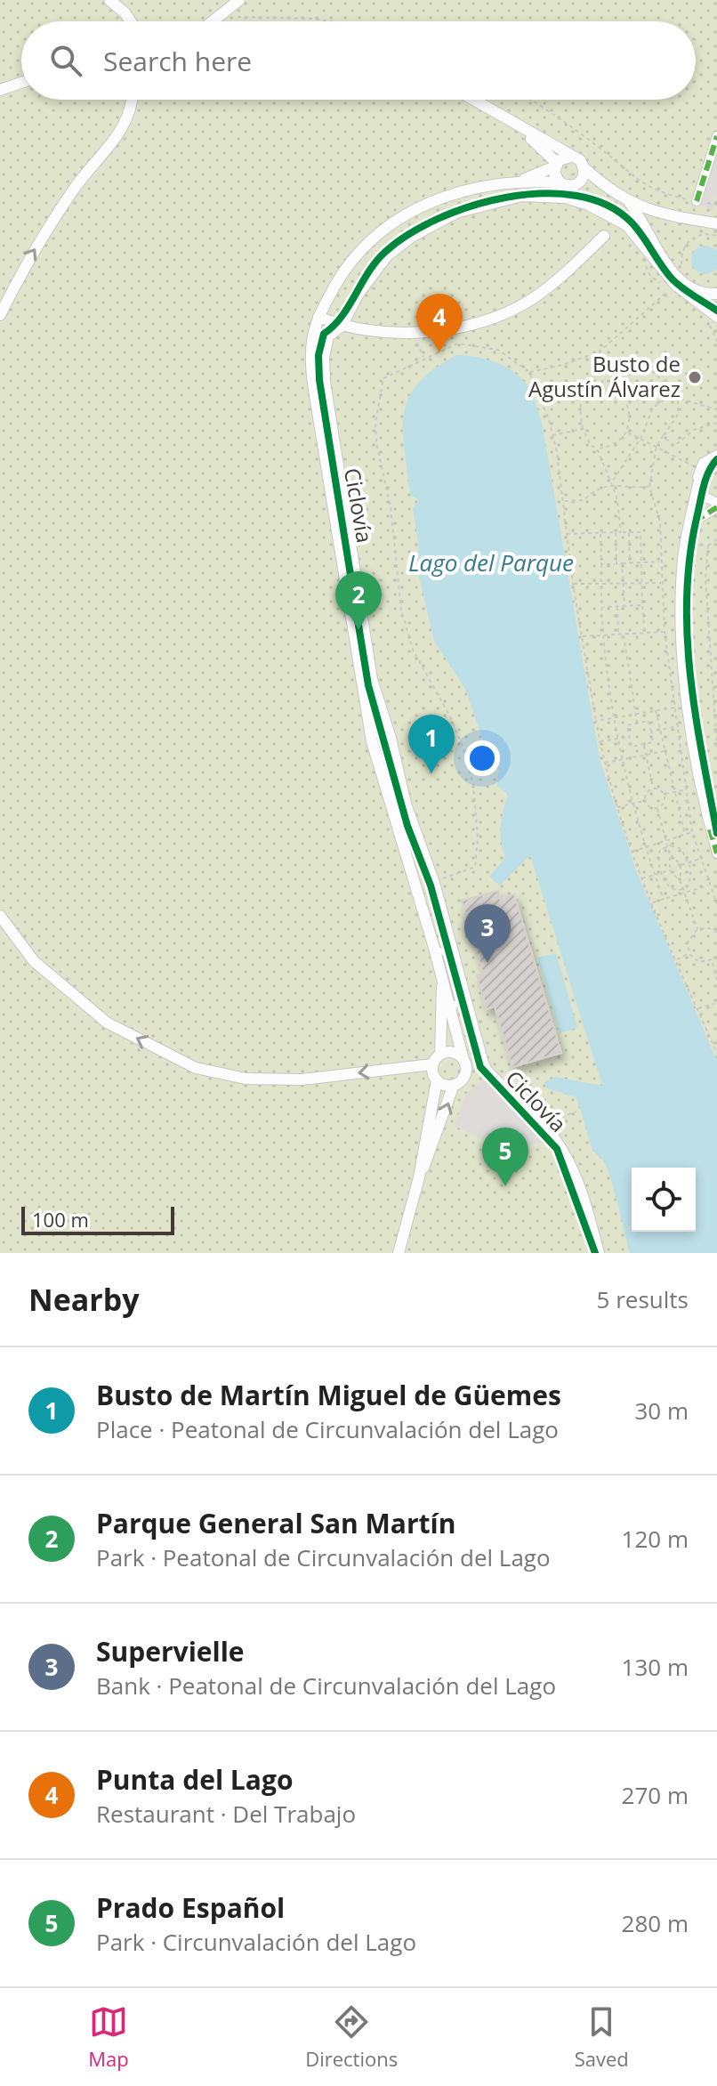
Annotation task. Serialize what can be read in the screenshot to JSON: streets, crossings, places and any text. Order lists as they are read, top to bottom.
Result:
{
  "streets": {
    "cycle path": ["Ciclovía"]
  },
  "water": ["Lago del Parque"],
  "places": ["Busto de Agustín Álvarez"],
  "scale_bar": "100 m",
  "page": {
    "search": "Search here",
    "pins": [
      "4",
      "2",
      "1",
      "3",
      "5"
    ],
    "scale": "100 m",
    "heading": ["Nearby", "5 results"],
    "list": [
      {
        "mark": "1",
        "name": "Busto de Martín Miguel de Güemes",
        "note": "Place · Peatonal de Circunvalación del Lago",
        "value": "30 m"
      },
      {
        "mark": "2",
        "name": "Parque General San Martín",
        "note": "Park · Peatonal de Circunvalación del Lago",
        "value": "120 m"
      },
      {
        "mark": "3",
        "name": "Supervielle",
        "note": "Bank · Peatonal de Circunvalación del Lago",
        "value": "130 m"
      },
      {
        "mark": "4",
        "name": "Punta del Lago",
        "note": "Restaurant · Del Trabajo",
        "value": "270 m"
      },
      {
        "mark": "5",
        "name": "Prado Español",
        "note": "Park · Circunvalación del Lago",
        "value": "280 m"
      }
    ],
    "nav": ["Map", "Directions", "Saved"]
  }
}
